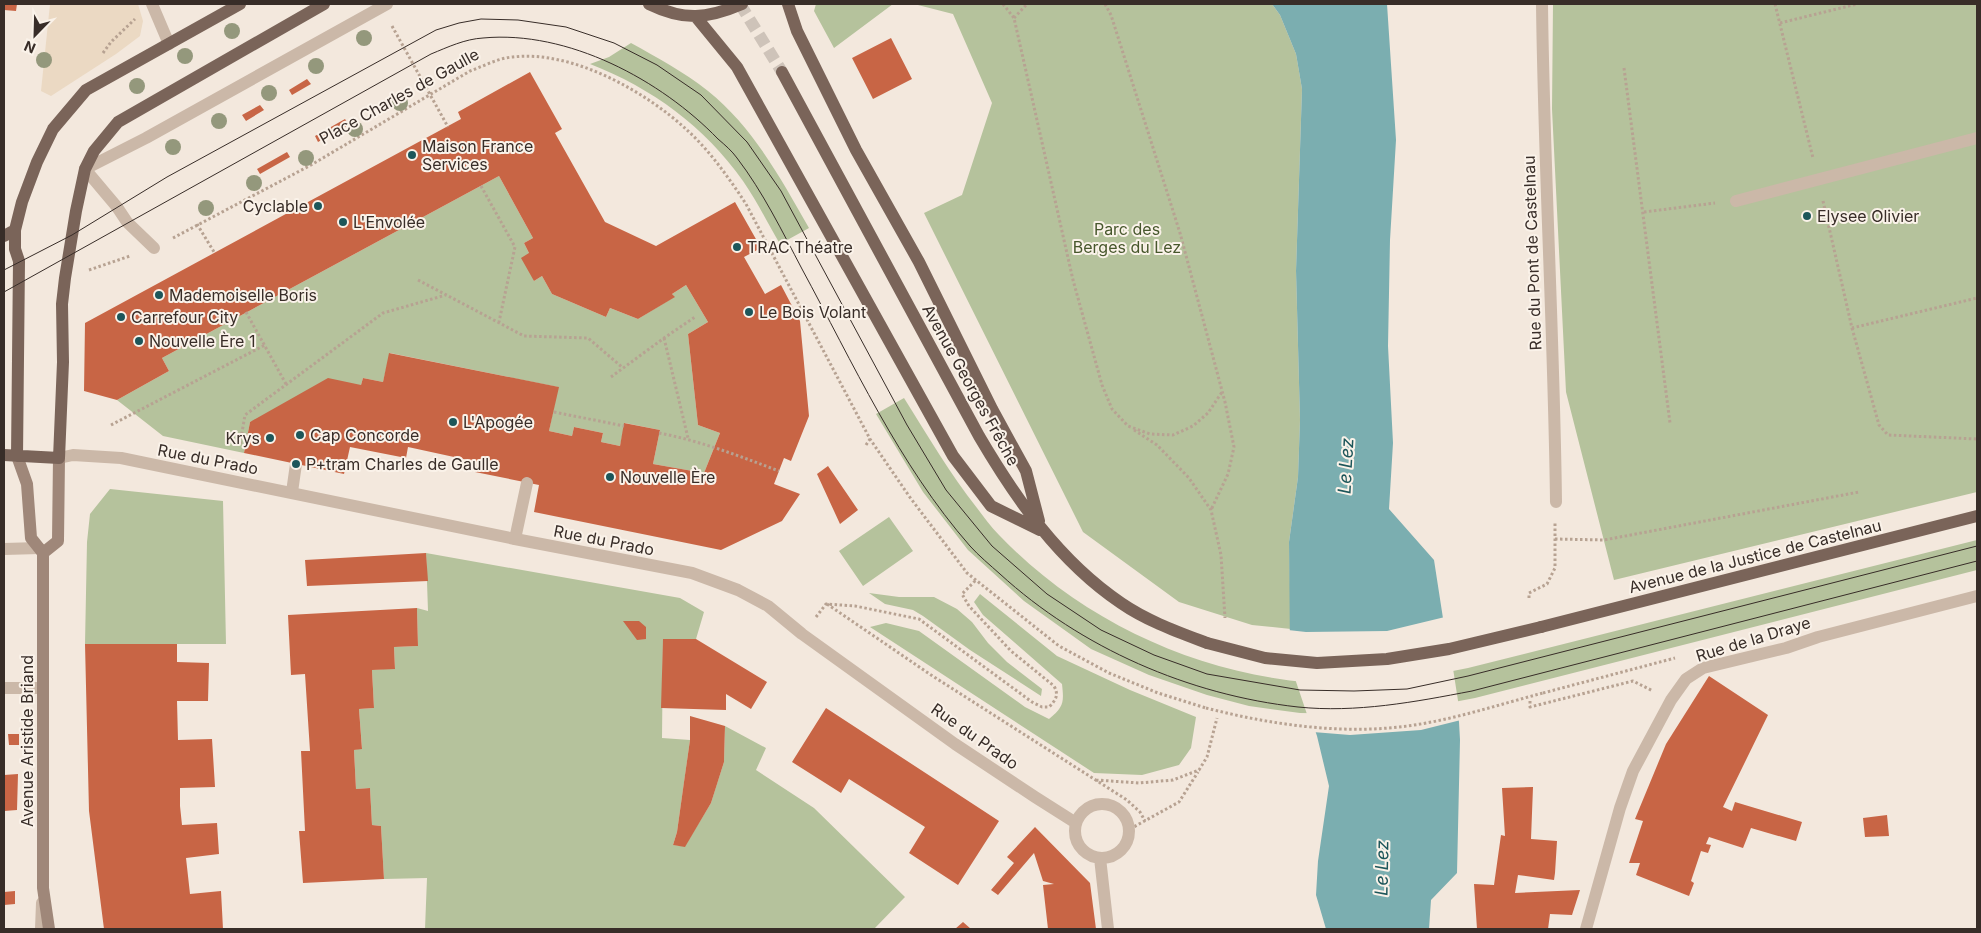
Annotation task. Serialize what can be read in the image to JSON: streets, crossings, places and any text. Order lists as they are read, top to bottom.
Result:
{
  "streets": {
    "main road": ["Avenue Georges Frêche", "Avenue de la Justice de Castelnau", "Avenue Aristide Briand"],
    "street": ["Rue du Pont de Castelnau", "Rue du Prado", "Rue de la Draye"],
    "path": ["Place Charles de Gaulle"]
  },
  "crossings": [
    ["Avenue Georges Frêche", "Avenue de la Justice de Castelnau"]
  ],
  "water": ["Le Lez"],
  "parks": ["Parc des Berges du Lez"],
  "places": [
    "Maison France Services",
    "Cyclable",
    "Elysee Olivier",
    "L'Envolée",
    "TRAC Théatre",
    "Mademoiselle Boris",
    "Le Bois Volant",
    "Carrefour City",
    "Nouvelle Ère 1",
    "L'Apogée",
    "Cap Concorde",
    "Krys",
    "P+tram Charles de Gaulle",
    "Nouvelle Ère"
  ],
  "north": "bottom left"
}
